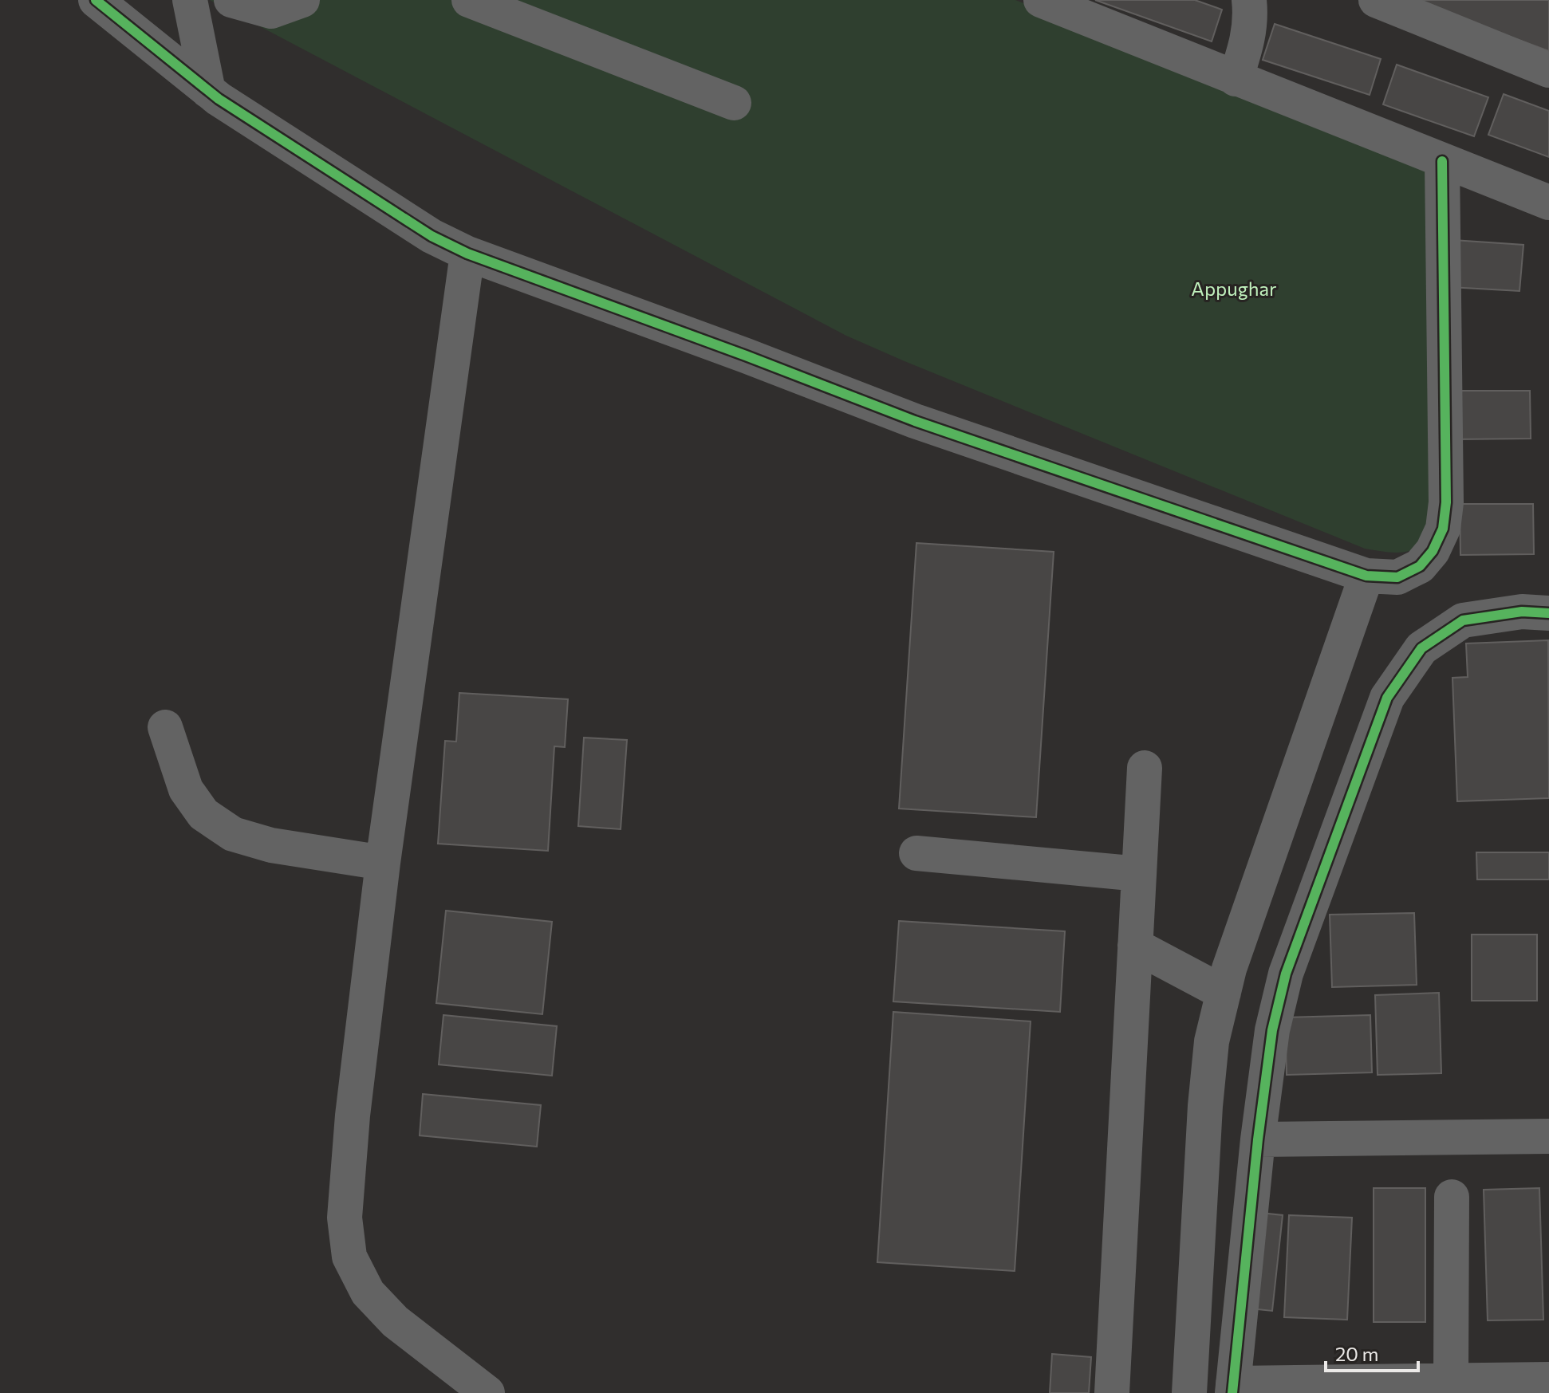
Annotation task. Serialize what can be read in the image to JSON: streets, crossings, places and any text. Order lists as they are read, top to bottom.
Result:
{
  "parks": ["Appughar"],
  "scale_bar": "20 m"
}
